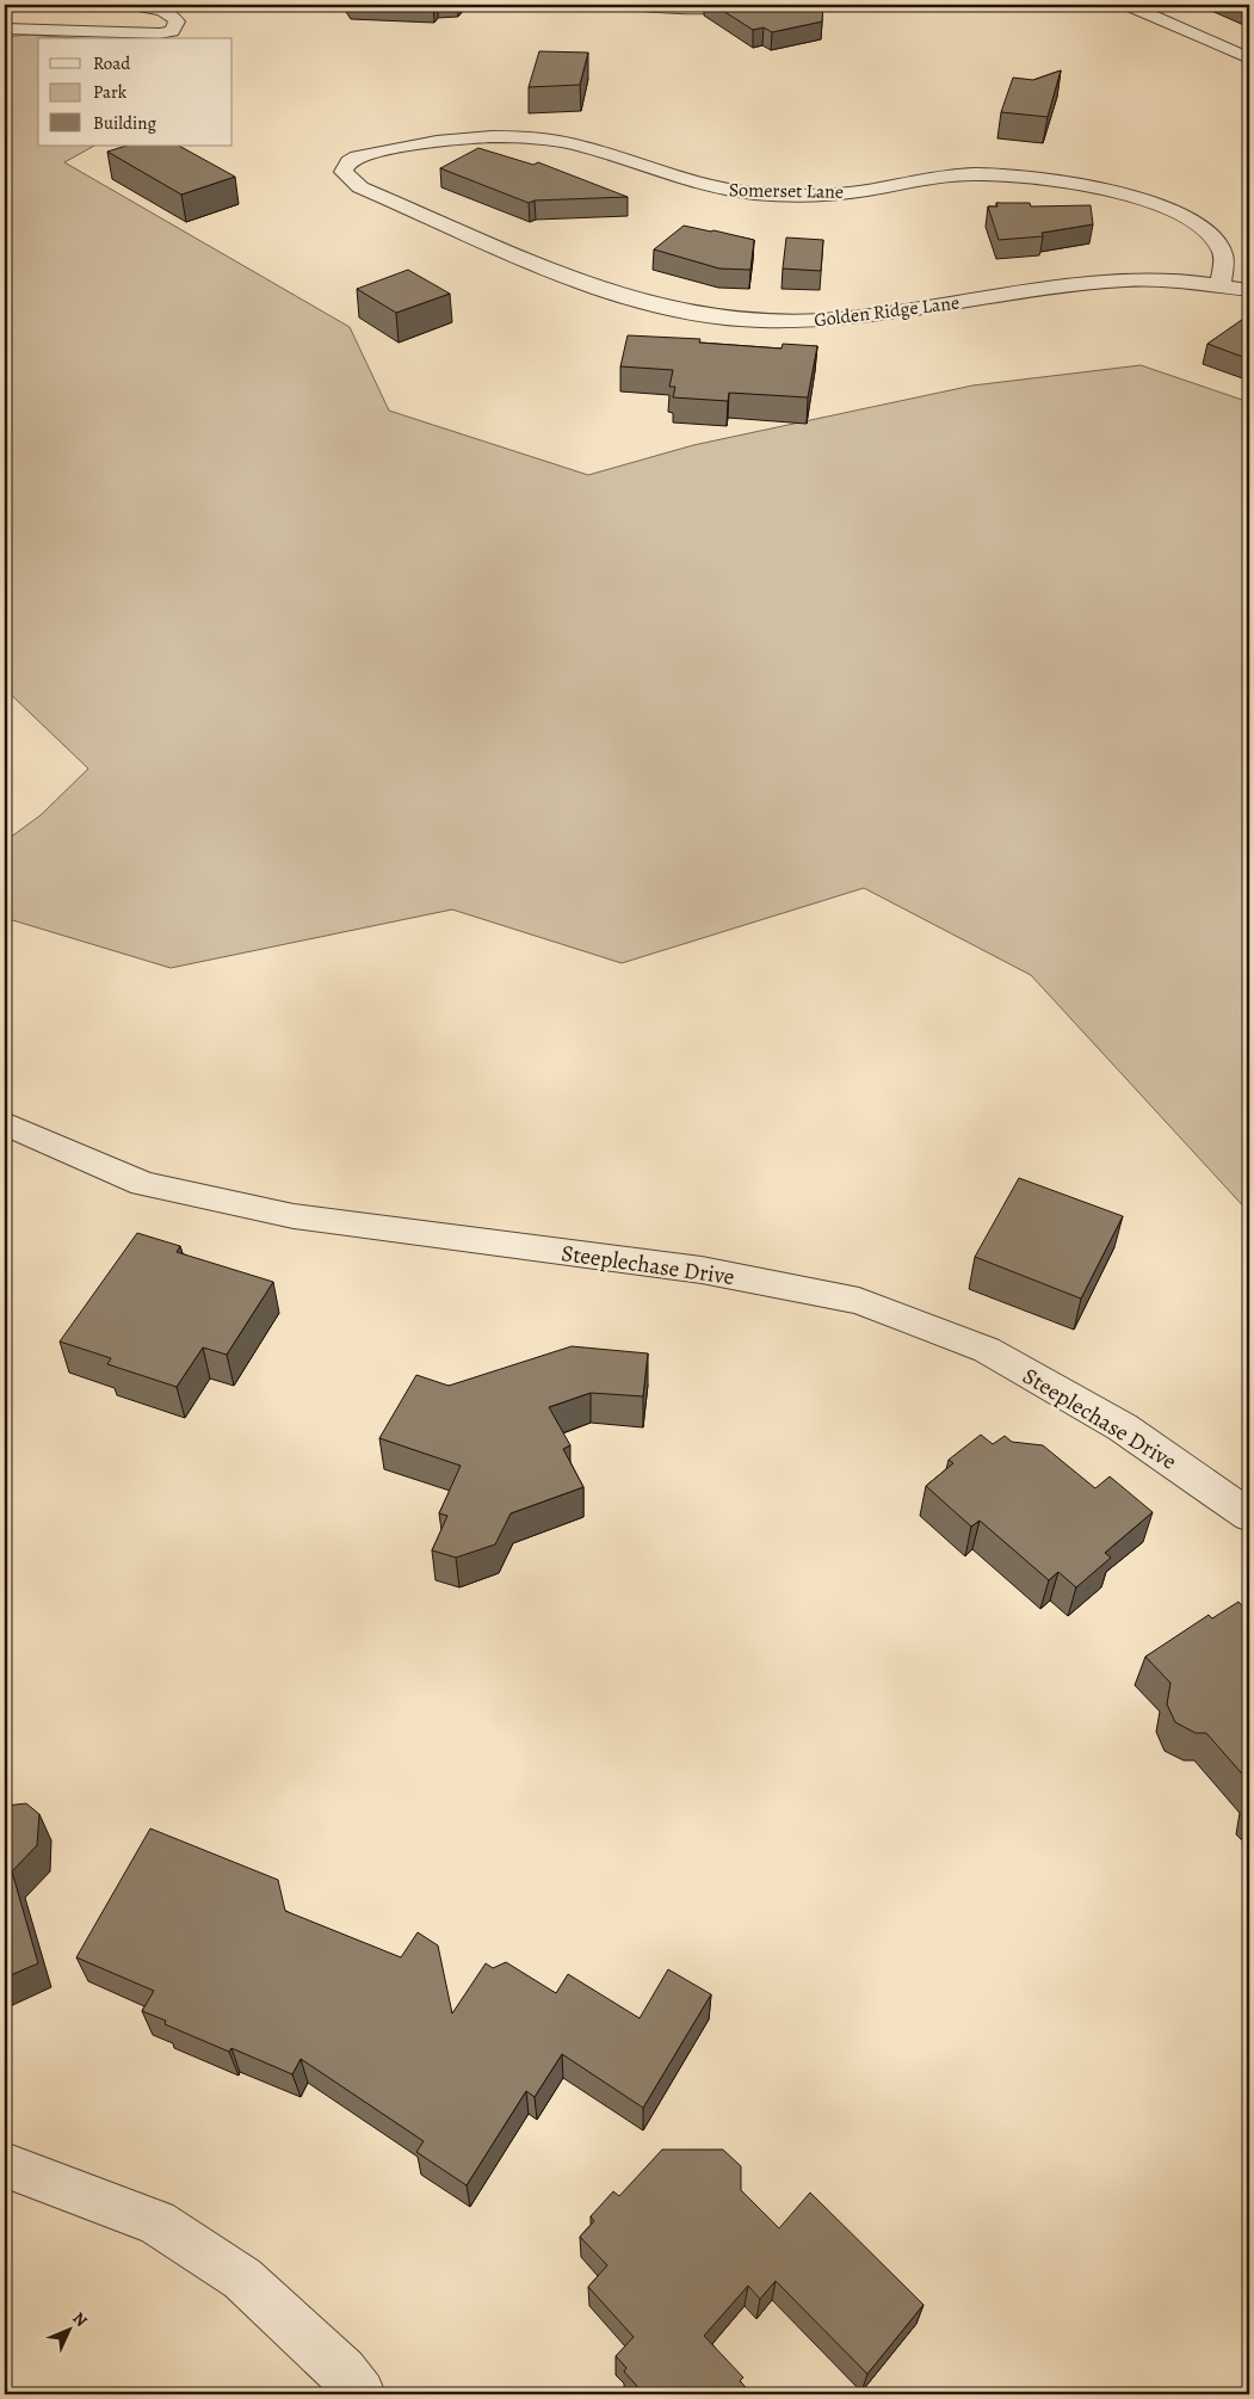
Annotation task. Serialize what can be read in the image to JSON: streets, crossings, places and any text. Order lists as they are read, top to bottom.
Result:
{
  "streets": {
    "street": ["Somerset Lane", "Golden Ridge Lane", "Steeplechase Drive"]
  },
  "crossings": [
    ["Somerset Lane", "Golden Ridge Lane"]
  ],
  "legend": ["Road", "Park", "Building"],
  "north": "top right"
}
